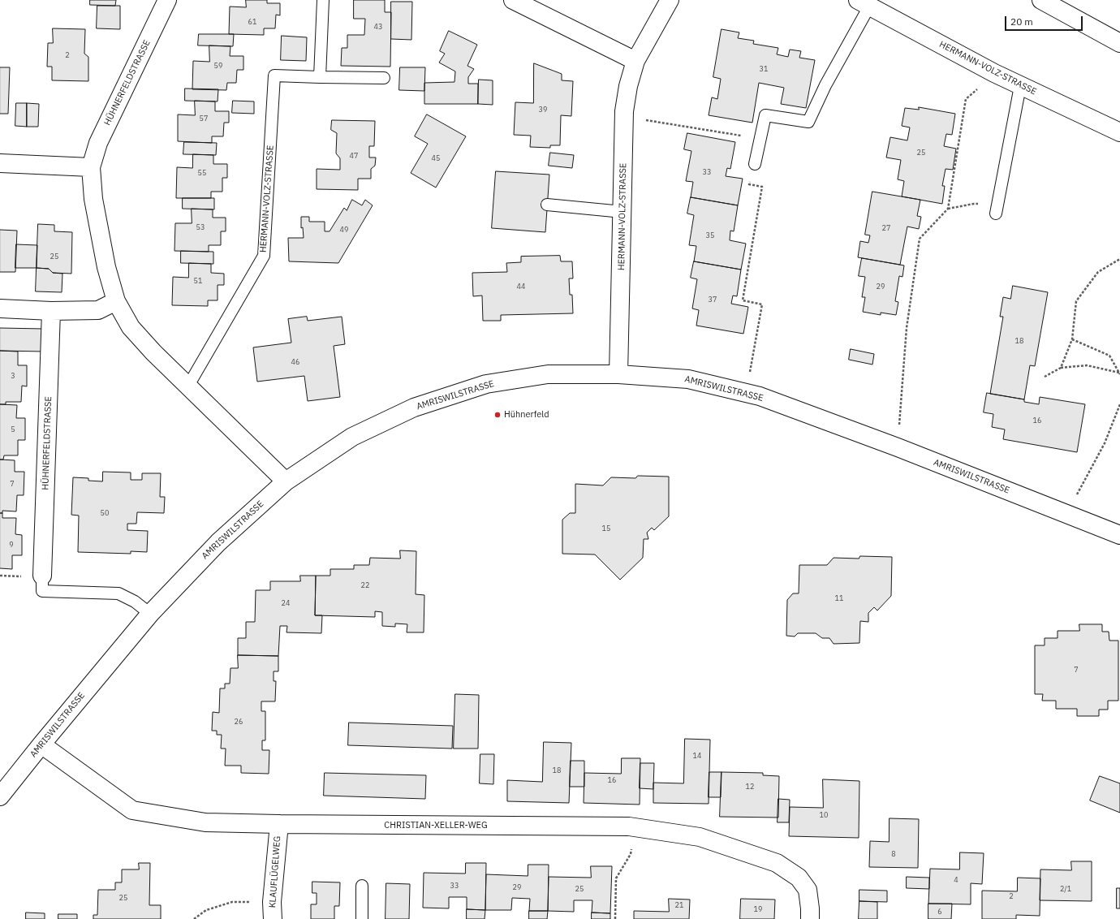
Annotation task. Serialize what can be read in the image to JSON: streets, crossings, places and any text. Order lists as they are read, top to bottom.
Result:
{
  "streets": {
    "street": [
      "HERMANN-VOLZ-STRASSE",
      "HÜHNERFELDSTRASSE",
      "AMRISWILSTRASSE",
      "CHRISTIAN-XELLER-WEG",
      "KLAUFLÜGELWEG"
    ]
  },
  "crossings": [
    ["HERMANN-VOLZ-STRASSE", "HÜHNERFELDSTRASSE"],
    ["HERMANN-VOLZ-STRASSE", "AMRISWILSTRASSE"],
    ["HÜHNERFELDSTRASSE", "AMRISWILSTRASSE"],
    ["AMRISWILSTRASSE", "CHRISTIAN-XELLER-WEG"],
    ["CHRISTIAN-XELLER-WEG", "KLAUFLÜGELWEG"]
  ],
  "places": ["Hühnerfeld"],
  "house_numbers": [
    "61",
    "43",
    "2",
    "59",
    "31",
    "39",
    "57",
    "25",
    "47",
    "45",
    "33",
    "55",
    "53",
    "27",
    "49",
    "35",
    "25",
    "51",
    "44",
    "29",
    "37",
    "18",
    "46",
    "3",
    "16",
    "5",
    "7",
    "50",
    "15",
    "9",
    "22",
    "11",
    "24",
    "7",
    "26",
    "14",
    "18",
    "16",
    "12",
    "10",
    "8",
    "4",
    "33",
    "29",
    "25",
    "2/1",
    "2",
    "25",
    "21",
    "19",
    "6"
  ],
  "scale_bar": "20 m"
}
